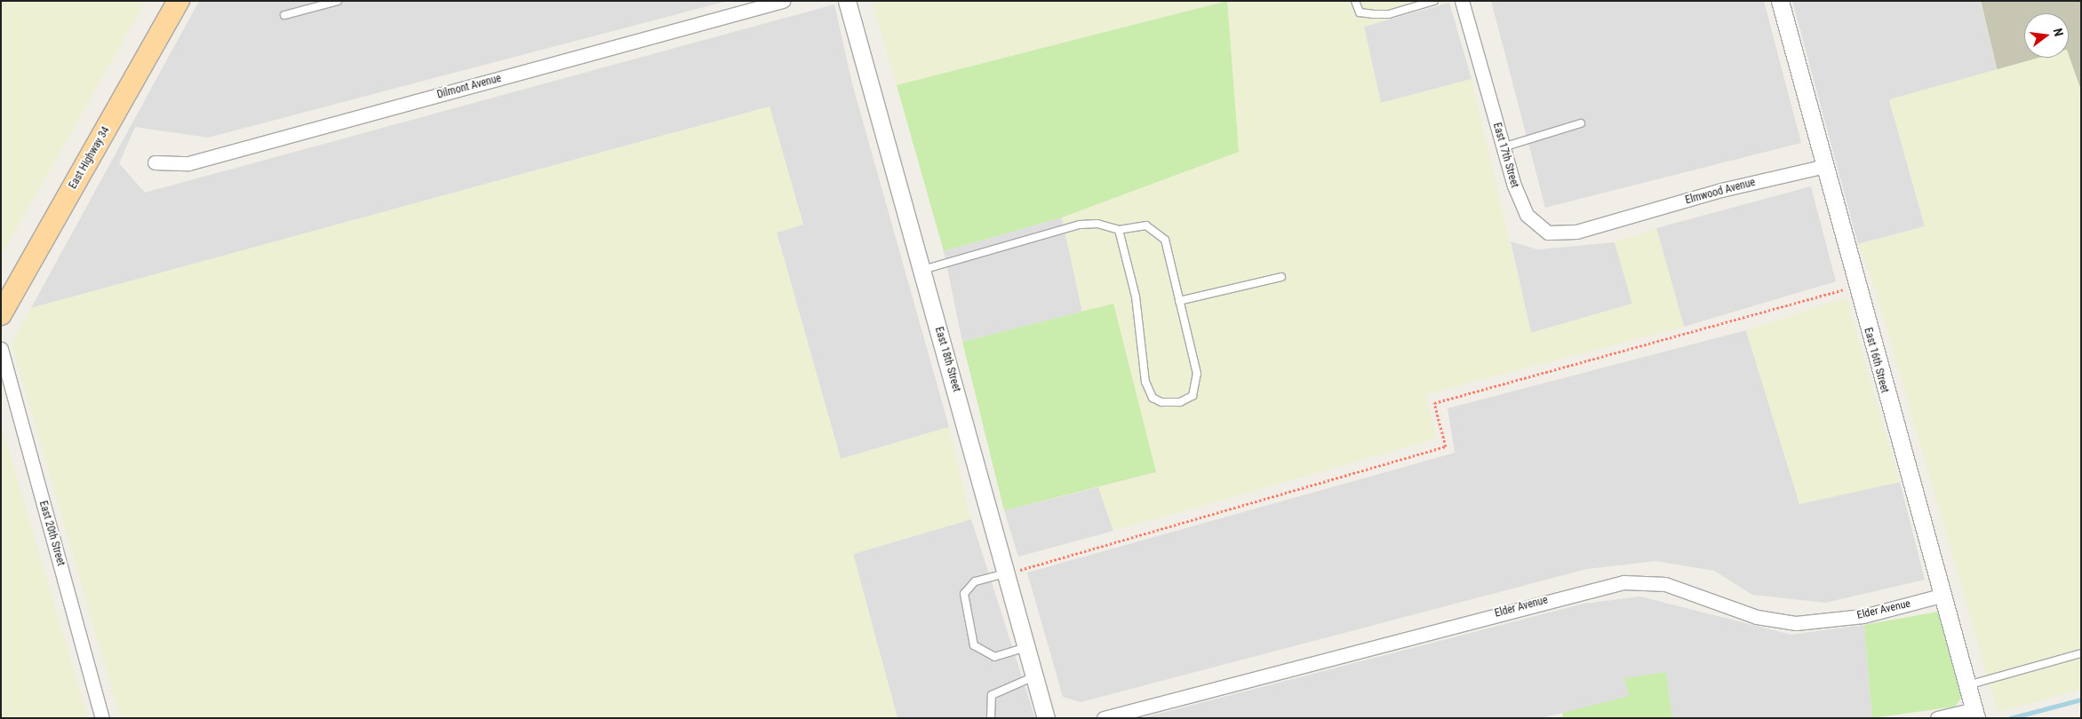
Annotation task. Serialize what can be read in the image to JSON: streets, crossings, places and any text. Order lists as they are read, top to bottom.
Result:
{
  "streets": {
    "main road": ["East Highway 34"],
    "street": [
      "Dilmont Avenue",
      "East 17th Street",
      "Elmwood Avenue",
      "East 18th Street",
      "East 16th Street",
      "East 20th Street",
      "Elder Avenue"
    ]
  },
  "crossings": [
    ["East 17th Street", "Elmwood Avenue"],
    ["Elmwood Avenue", "East 16th Street"],
    ["East 16th Street", "Elder Avenue"]
  ],
  "north": "right"
}
